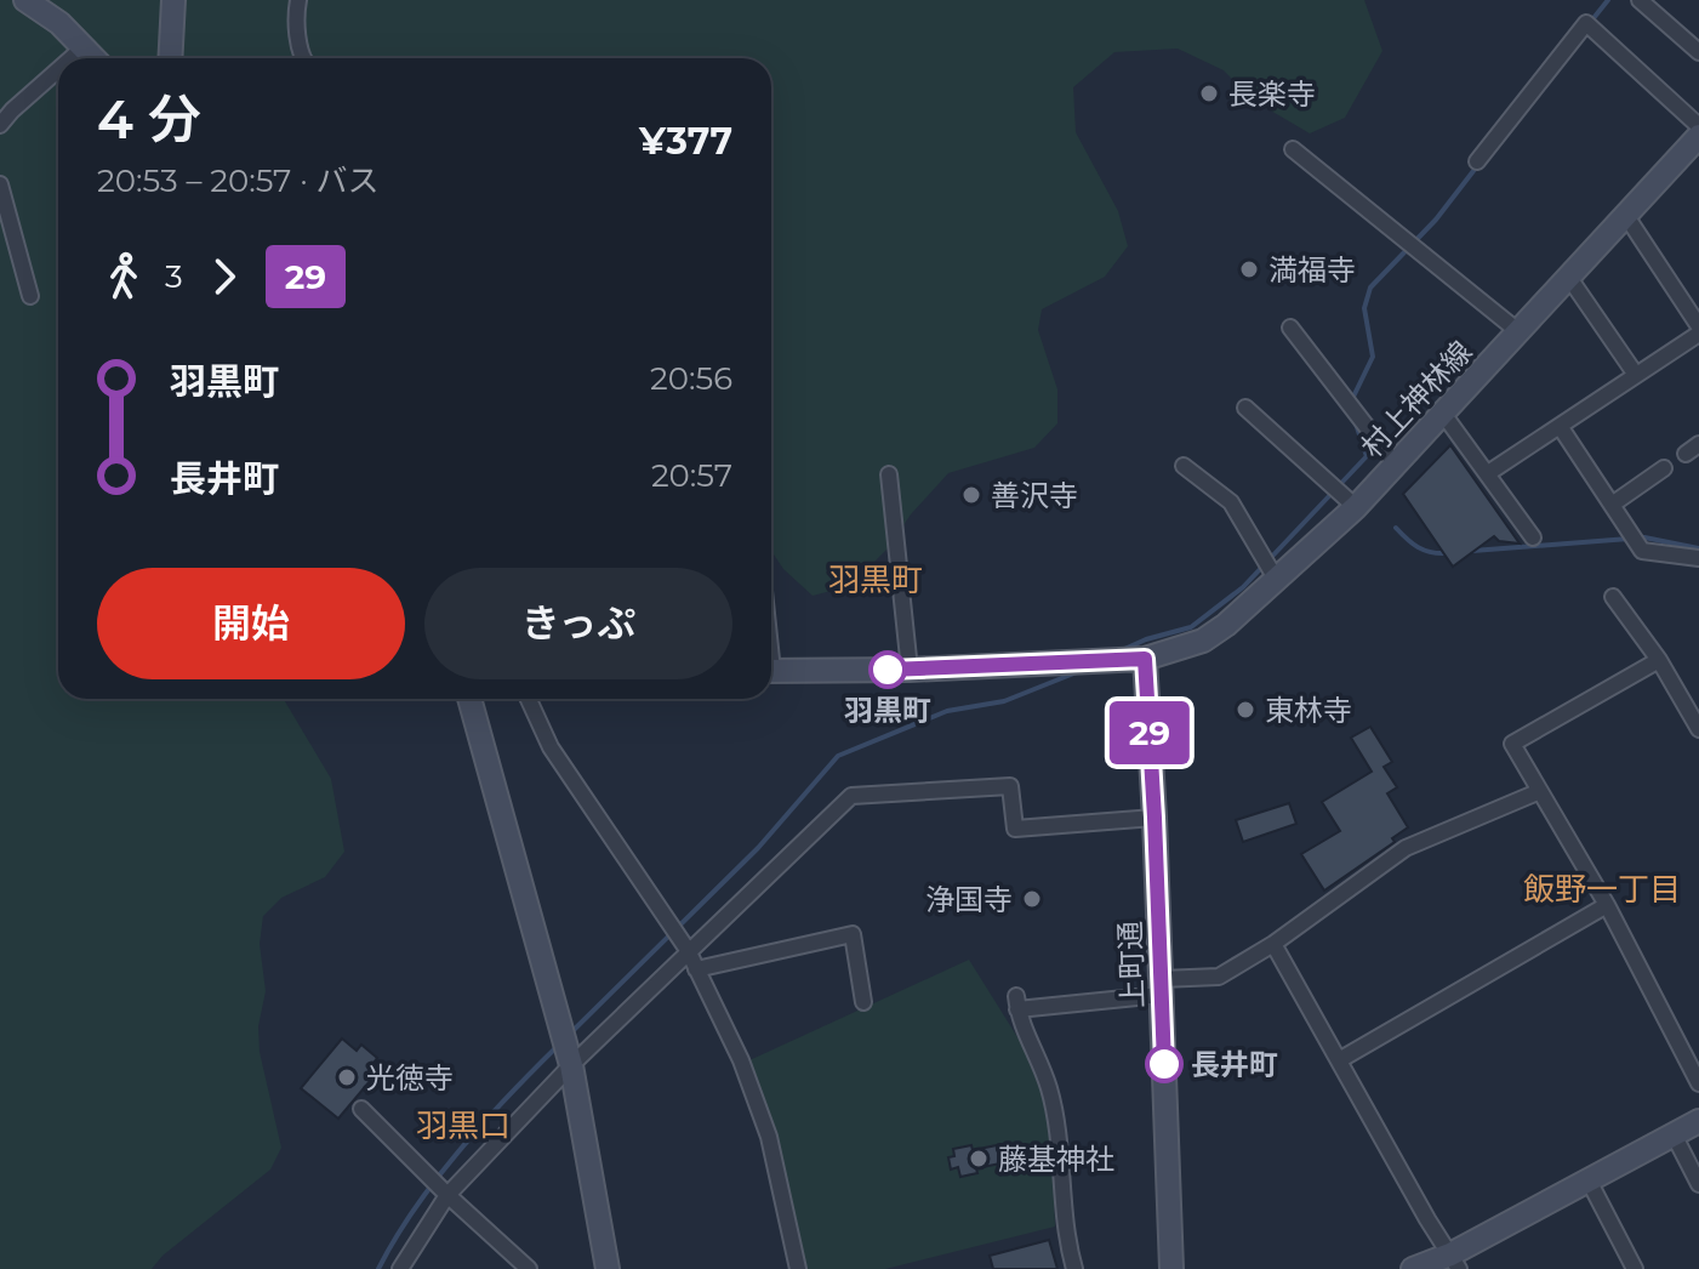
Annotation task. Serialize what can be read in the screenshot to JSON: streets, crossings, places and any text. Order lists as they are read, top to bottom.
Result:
{
  "streets": {
    "street": ["村上神林線", "上町通"]
  },
  "crossings": [
    ["村上神林線", "上町通"]
  ],
  "districts": ["羽黒町", "飯野一丁目", "羽黒口"],
  "places": [
    "長楽寺",
    "満福寺",
    "善沢寺",
    "羽黒町",
    "東林寺",
    "浄国寺",
    "長井町",
    "光徳寺",
    "藤基神社"
  ],
  "lines": ["bus line 29"],
  "page": {
    "on_map": "29",
    "heading": ["4 分", "20:53 – 20:57 · バス", "¥377"],
    "legs": ["3", "29"],
    "list": [
      {
        "name": "羽黒町",
        "value": "20:56"
      },
      {
        "name": "長井町",
        "value": "20:57"
      }
    ],
    "buttons": ["開始", "きっぷ"]
  }
}
